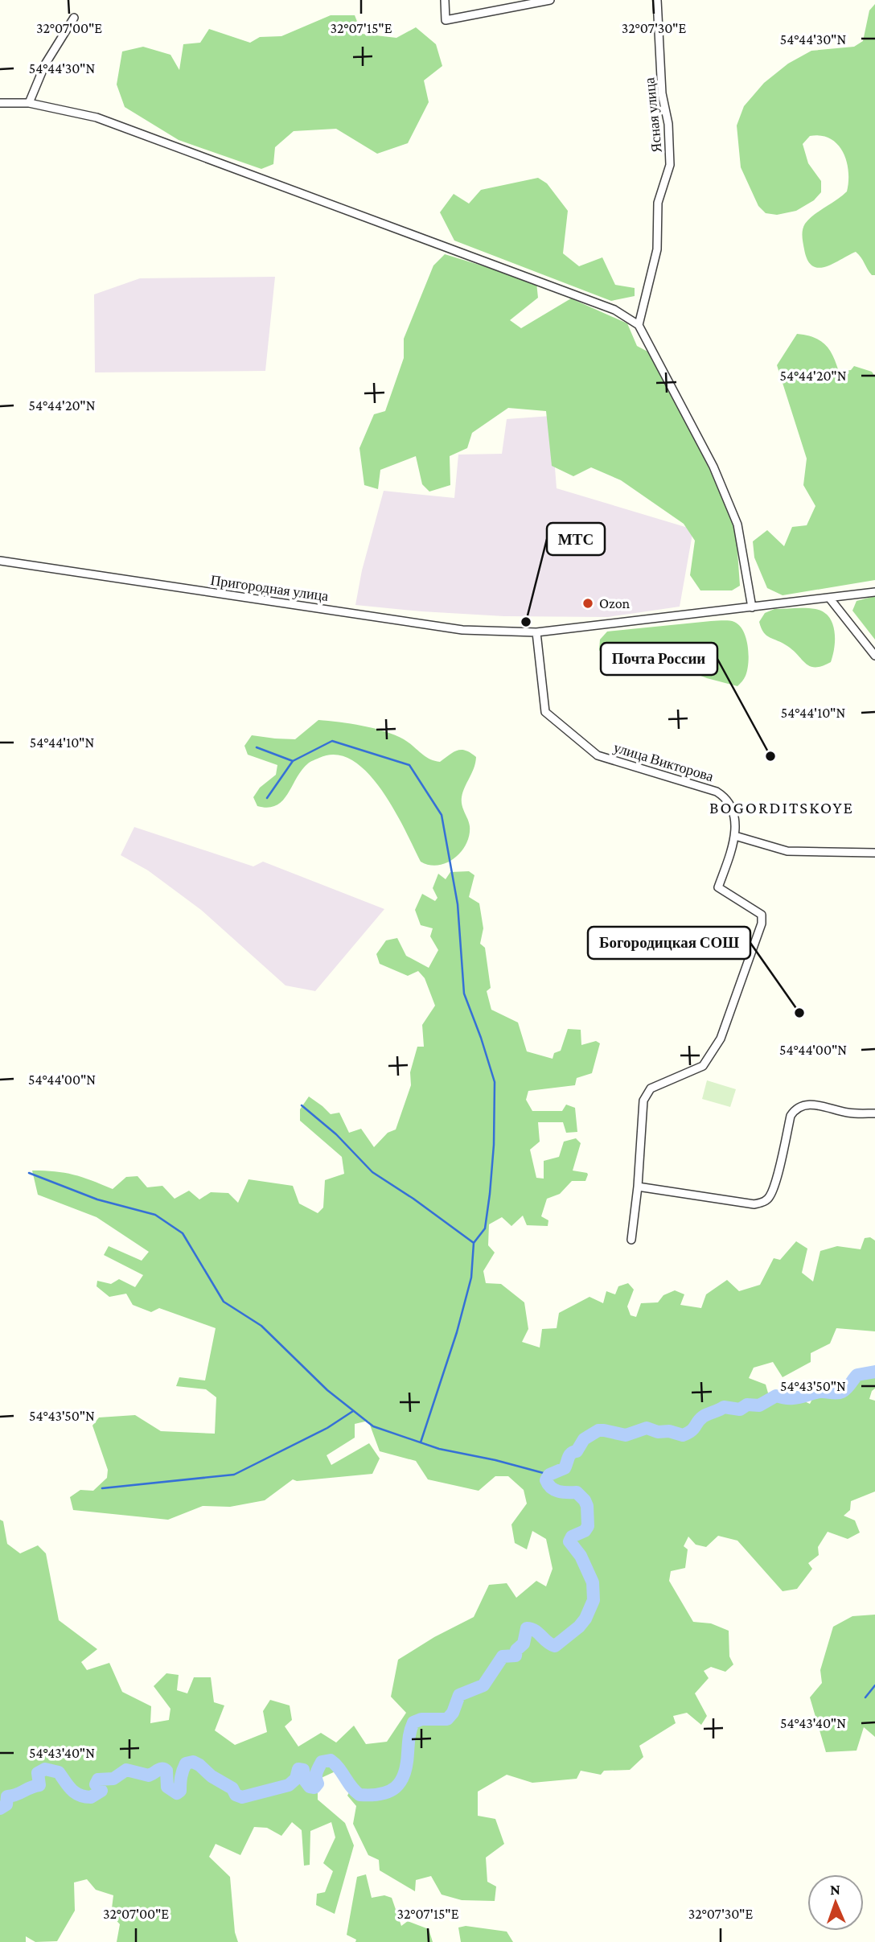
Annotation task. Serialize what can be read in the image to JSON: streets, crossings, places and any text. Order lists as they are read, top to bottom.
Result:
{
  "streets": {
    "street": ["Ясная улица", "Пригородная улица", "улица Викторова"]
  },
  "crossings": [
    ["Пригородная улица", "улица Викторова"]
  ],
  "districts": ["BOGORDITSKOYE"],
  "places": [
    "Ozon",
    "МТС",
    "Почта России",
    "Богородицкая СОШ"
  ],
  "north": "top",
  "coordinates": [
    "32°07'00\"E",
    "32°07'15\"E",
    "32°07'30\"E",
    "54°44'30\"N",
    "54°44'20\"N",
    "54°44'10\"N",
    "54°44'00\"N",
    "54°43'50\"N",
    "54°43'40\"N"
  ]
}
